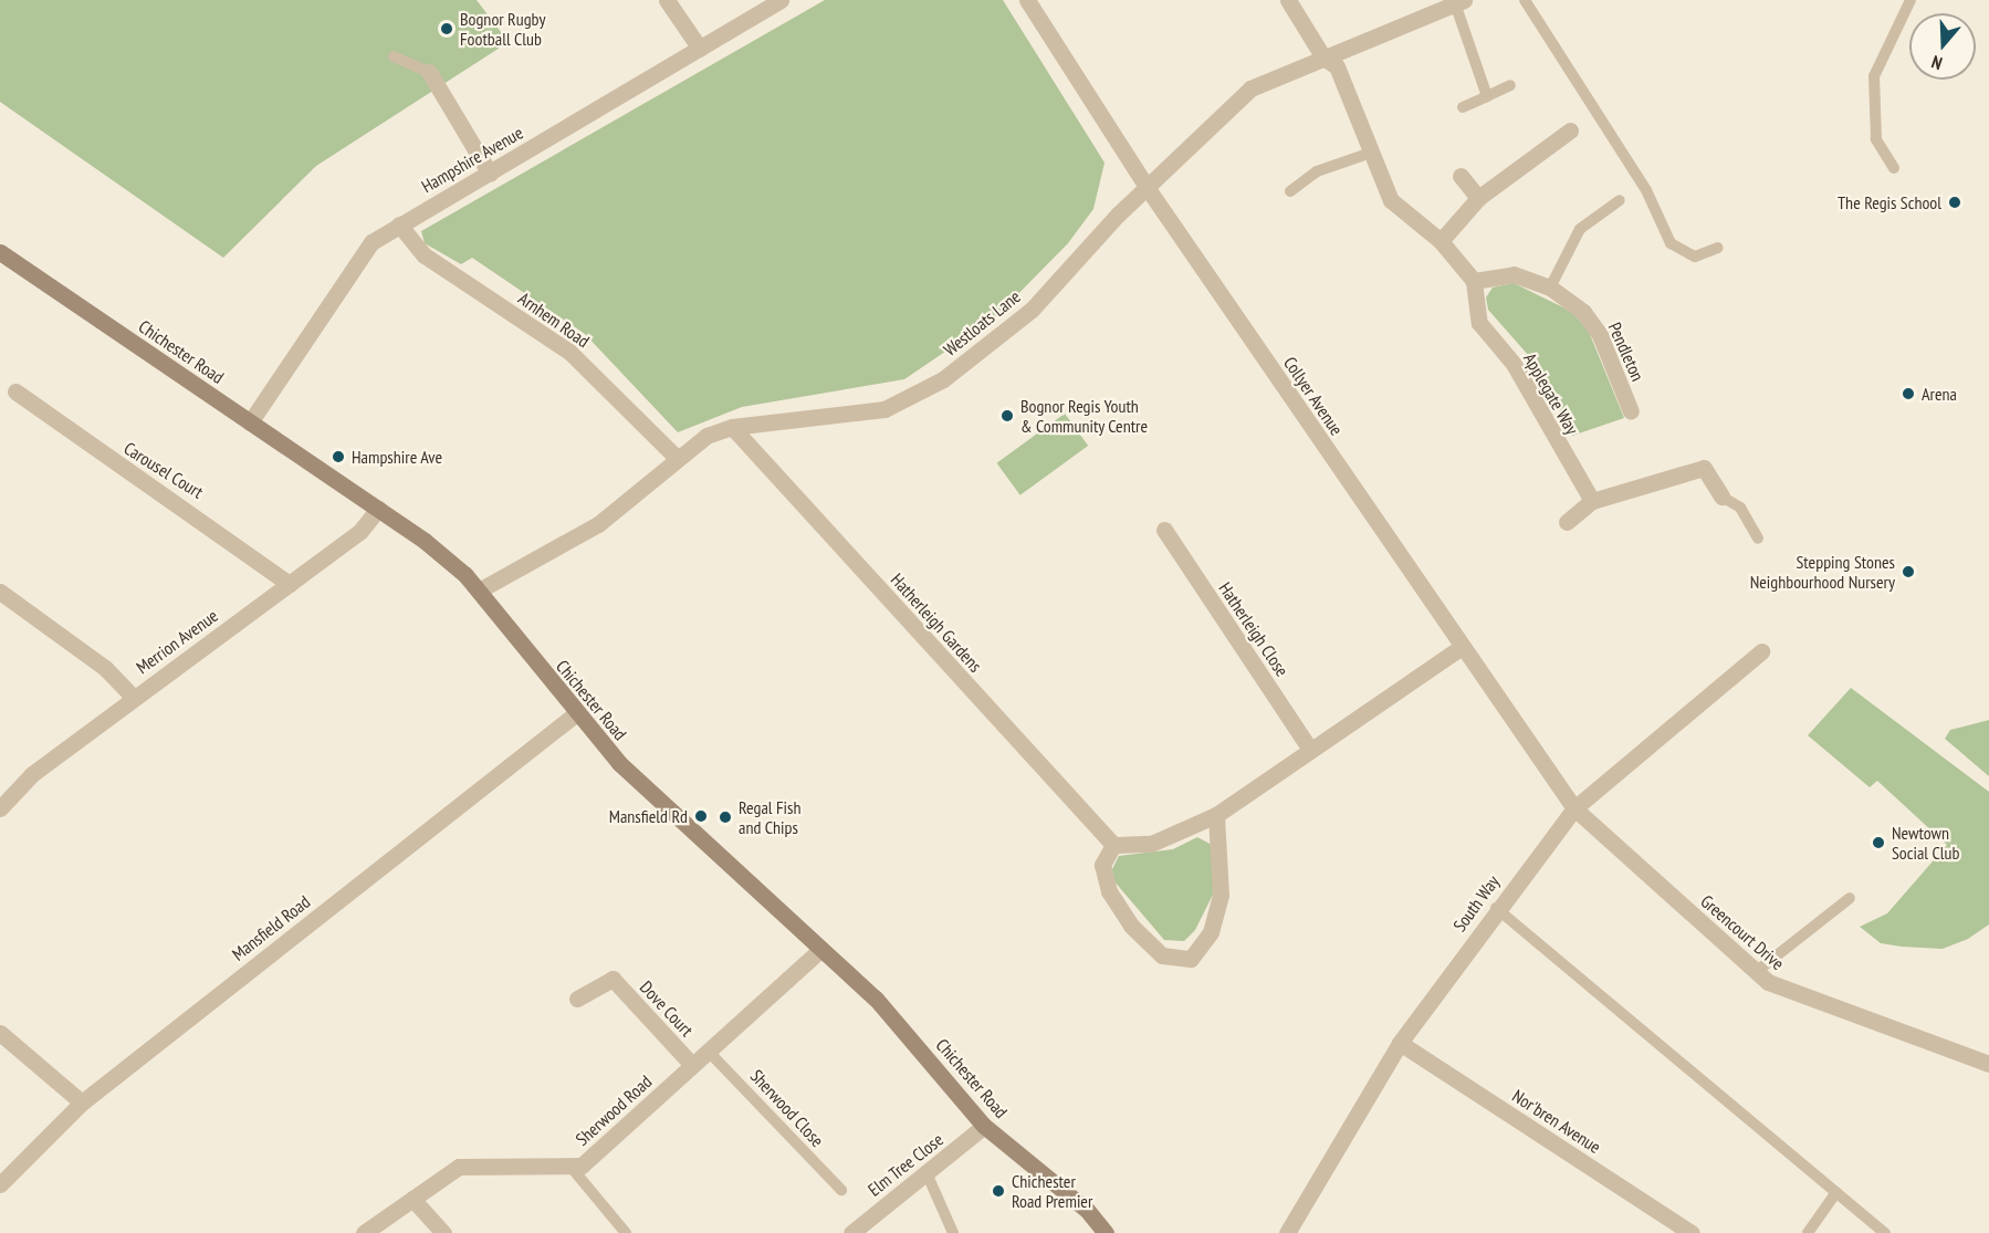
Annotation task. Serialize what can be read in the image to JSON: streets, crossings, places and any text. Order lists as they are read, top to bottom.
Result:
{
  "streets": {
    "main road": ["Chichester Road"],
    "street": [
      "Hampshire Avenue",
      "Arnhem Road",
      "Westloats Lane",
      "Pendleton",
      "Applegate Way",
      "Collyer Avenue",
      "Carousel Court",
      "Hatherleigh Gardens",
      "Hatherleigh Close",
      "Merrion Avenue",
      "South Way",
      "Mansfield Road",
      "Greencourt Drive",
      "Dove Court",
      "Sherwood Road",
      "Nor'bren Avenue",
      "Elm Tree Close"
    ],
    "lane": ["Sherwood Close"]
  },
  "crossings": [
    ["Hampshire Avenue", "Arnhem Road"],
    ["Hampshire Avenue", "Chichester Road"],
    ["Arnhem Road", "Westloats Lane"],
    ["Westloats Lane", "Chichester Road"],
    ["Westloats Lane", "Collyer Avenue"],
    ["Westloats Lane", "Hatherleigh Gardens"],
    ["Chichester Road", "Merrion Avenue"],
    ["Chichester Road", "Mansfield Road"],
    ["Chichester Road", "Sherwood Road"],
    ["Chichester Road", "Elm Tree Close"],
    ["Pendleton", "Applegate Way"],
    ["Collyer Avenue", "South Way"],
    ["Collyer Avenue", "Greencourt Drive"],
    ["Carousel Court", "Merrion Avenue"],
    ["South Way", "Greencourt Drive"],
    ["South Way", "Nor'bren Avenue"],
    ["Dove Court", "Sherwood Road"],
    ["Sherwood Close", "Sherwood Road"]
  ],
  "places": [
    "Bognor Rugby Football Club",
    "The Regis School",
    "Arena",
    "Bognor Regis Youth & Community Centre",
    "Hampshire Ave",
    "Stepping Stones Neighbourhood Nursery",
    "Mansfield Rd",
    "Regal Fish and Chips",
    "Newtown Social Club",
    "Chichester Road Premier"
  ],
  "north": "bottom"
}
